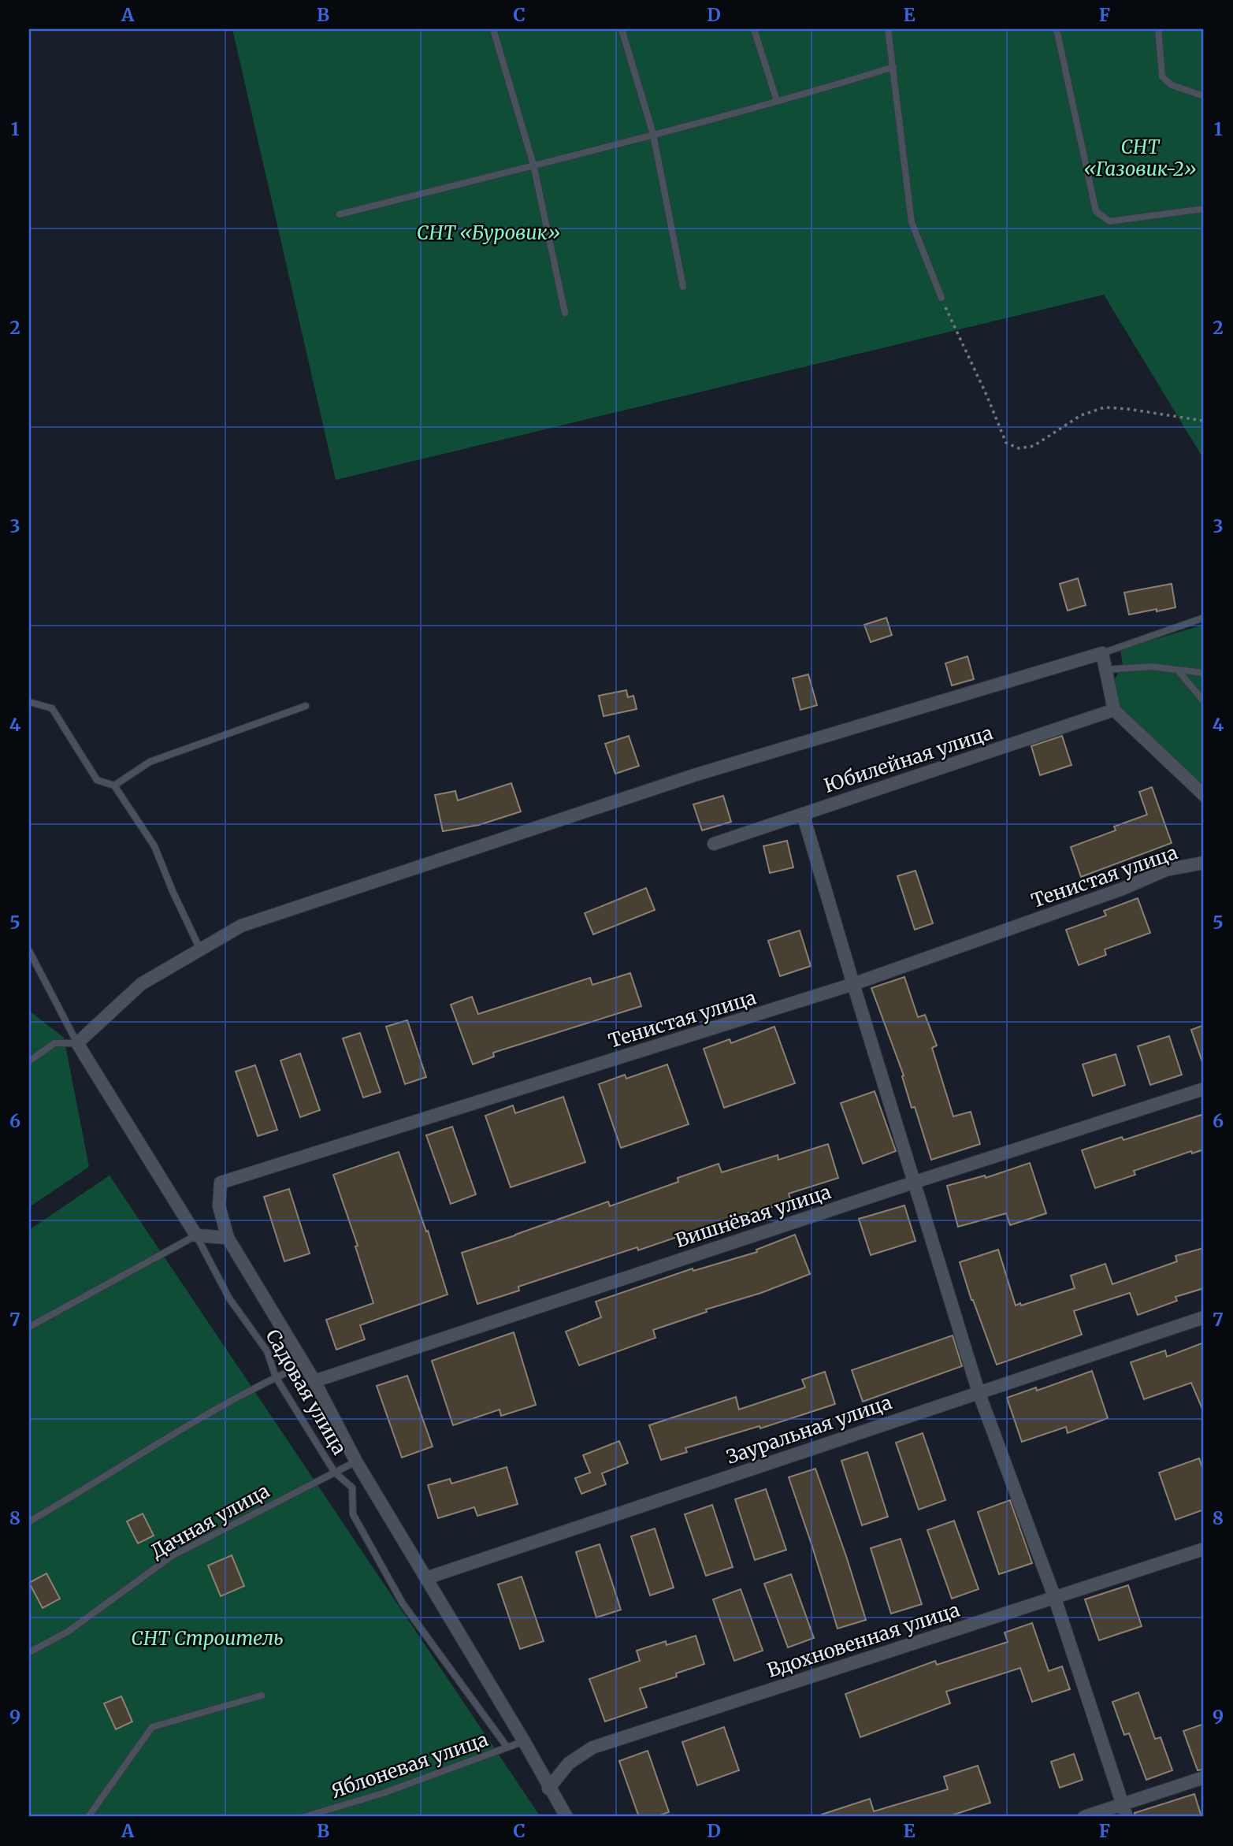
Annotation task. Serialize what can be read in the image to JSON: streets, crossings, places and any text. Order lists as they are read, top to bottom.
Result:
{
  "streets": {
    "street": [
      "Юбилейная улица",
      "Тенистая улица",
      "Вишнёвая улица",
      "Зауральная улица",
      "Вдохновенная улица"
    ],
    "lane": ["Садовая улица", "Дачная улица", "Яблоневая улица"]
  },
  "crossings": [
    ["Садовая улица", "Дачная улица"],
    ["Садовая улица", "Яблоневая улица"]
  ],
  "parks": ["СНТ «Газовик-2»", "СНТ «Буровик»", "СНТ Строитель"],
  "grid": {
    "columns": [
      "A",
      "B",
      "C",
      "D",
      "E",
      "F"
    ],
    "rows": [
      "1",
      "2",
      "3",
      "4",
      "5",
      "6",
      "7",
      "8",
      "9"
    ]
  }
}
